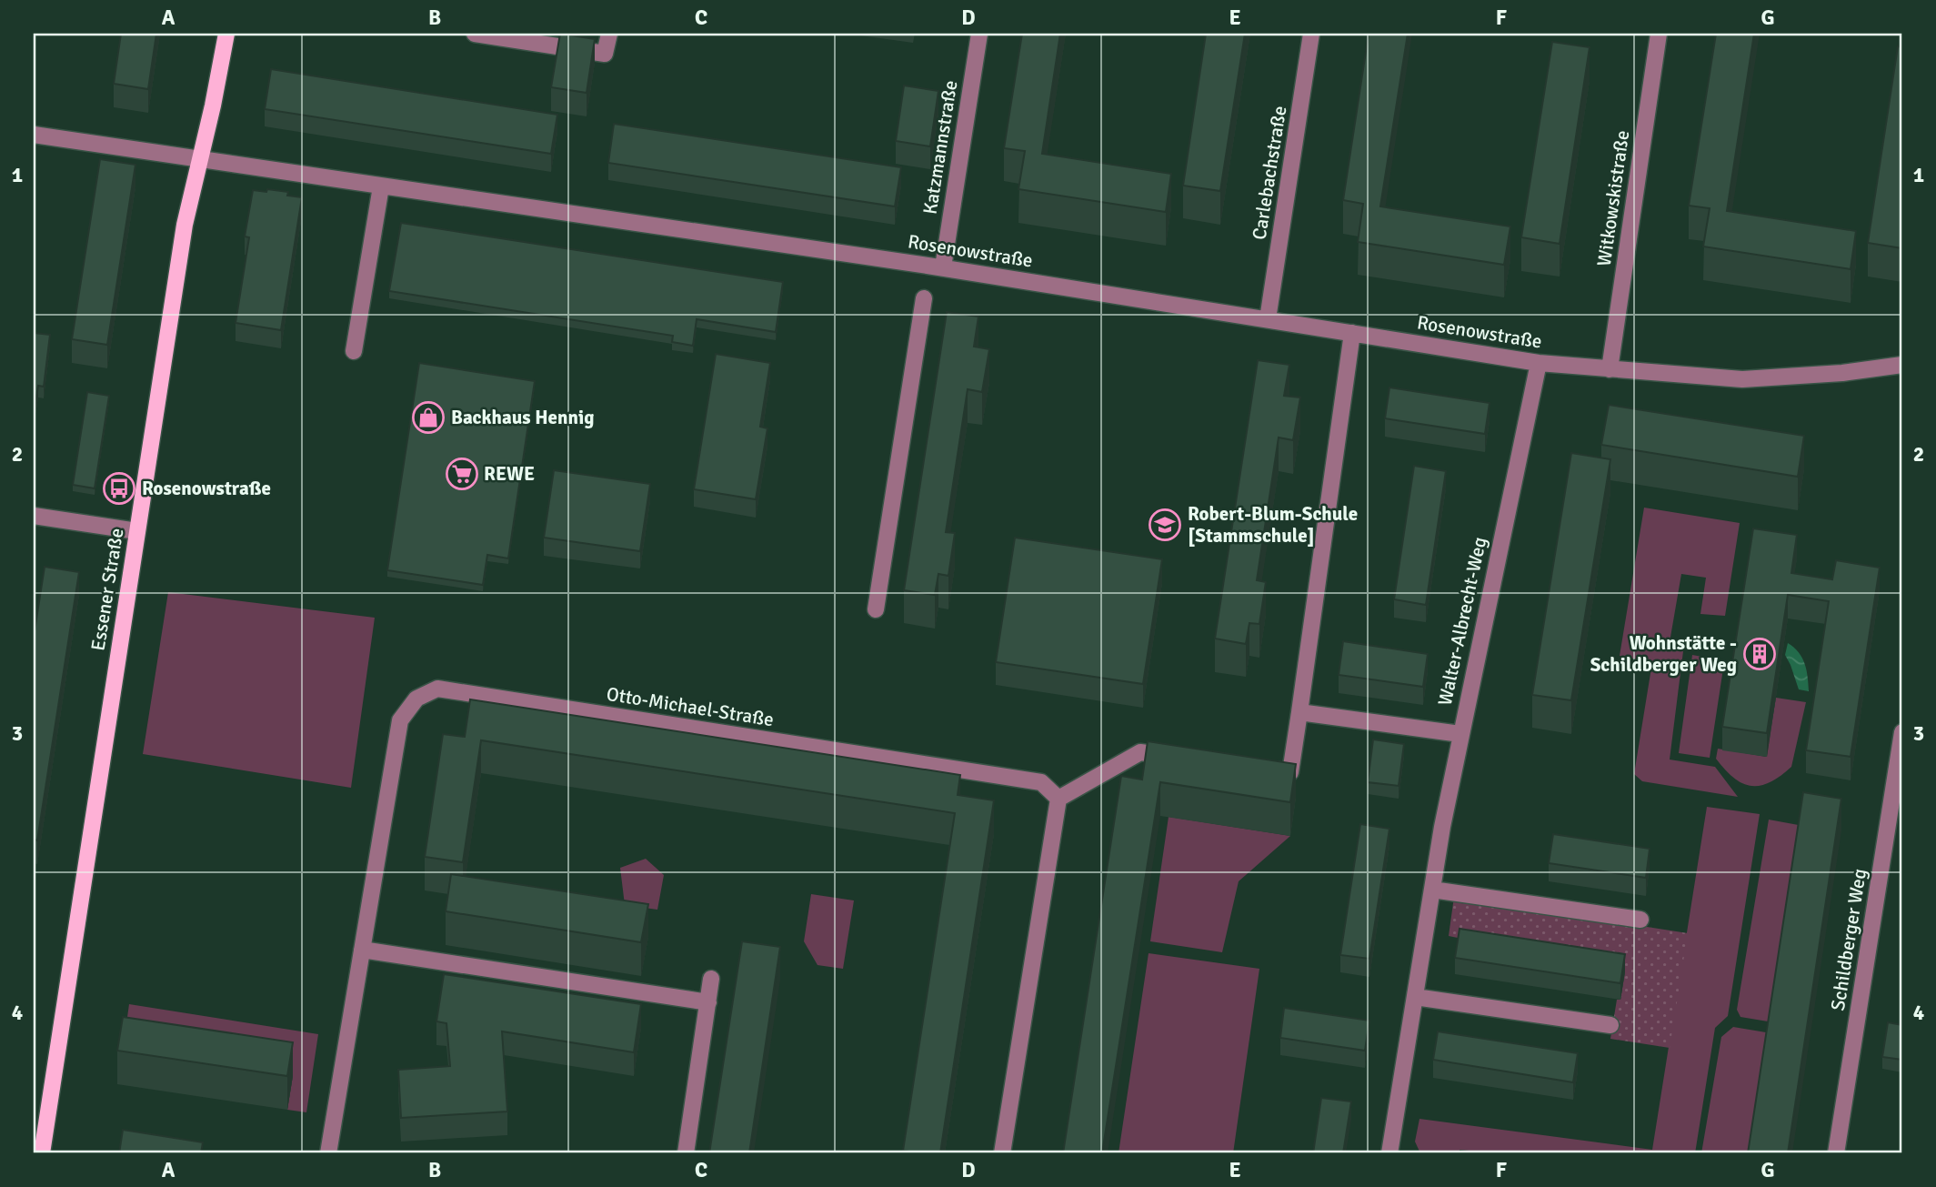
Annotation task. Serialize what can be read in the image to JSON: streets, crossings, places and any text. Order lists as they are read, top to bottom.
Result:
{
  "streets": {
    "main road": ["Essener Straße"],
    "street": [
      "Katzmannstraße",
      "Carlebachstraße",
      "Witkowskistraße",
      "Rosenowstraße",
      "Walter-Albrecht-Weg",
      "Otto-Michael-Straße",
      "Schildberger Weg"
    ]
  },
  "crossings": [
    ["Katzmannstraße", "Rosenowstraße"],
    ["Carlebachstraße", "Rosenowstraße"],
    ["Witkowskistraße", "Rosenowstraße"],
    ["Rosenowstraße", "Essener Straße"],
    ["Rosenowstraße", "Walter-Albrecht-Weg"]
  ],
  "places": {
    "shop": ["Backhaus Hennig"],
    "supermarket": ["REWE"],
    "bus stop": ["Rosenowstraße"],
    "school or university": ["Robert-Blum-Schule [Stammschule]"],
    "building": ["Wohnstätte - Schildberger Weg"]
  },
  "grid": {
    "columns": [
      "A",
      "B",
      "C",
      "D",
      "E",
      "F",
      "G"
    ],
    "rows": [
      "1",
      "2",
      "3",
      "4"
    ]
  }
}
